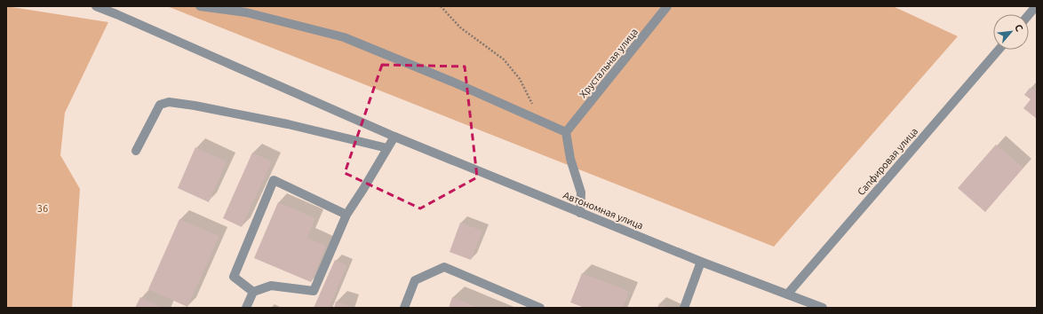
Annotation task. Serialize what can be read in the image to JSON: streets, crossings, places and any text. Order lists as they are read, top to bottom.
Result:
{
  "streets": {
    "street": ["Хрустальная улица", "Сапфировая улица", "Автономная улица"]
  },
  "crossings": [
    ["Сапфировая улица", "Автономная улица"]
  ],
  "parks": ["36"],
  "north": "top right"
}
